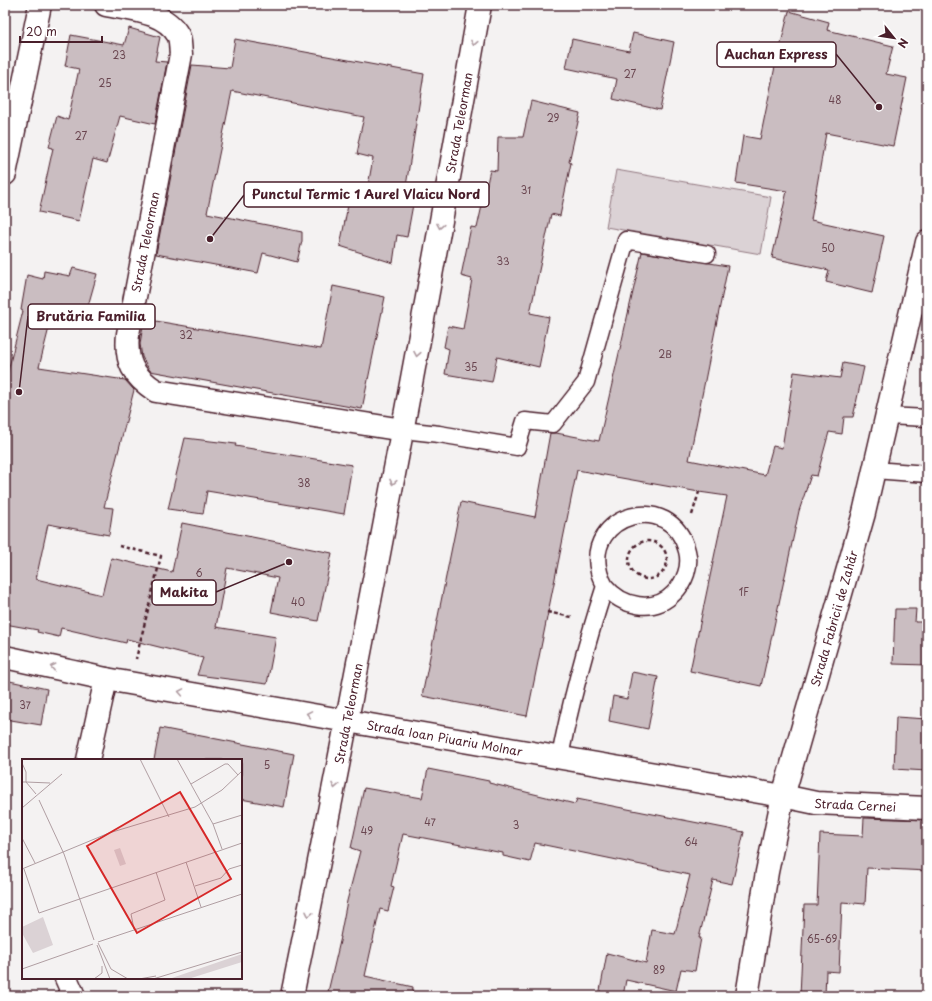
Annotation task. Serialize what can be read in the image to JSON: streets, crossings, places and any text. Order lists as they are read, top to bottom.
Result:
{
  "streets": {
    "street": [
      "Strada Teleorman",
      "Strada Fabricii de Zahăr",
      "Strada Ioan Piuariu Molnar",
      "Strada Cernei"
    ]
  },
  "crossings": [
    ["Strada Teleorman", "Strada Ioan Piuariu Molnar"],
    ["Strada Fabricii de Zahăr", "Strada Ioan Piuariu Molnar"],
    ["Strada Fabricii de Zahăr", "Strada Cernei"],
    ["Strada Ioan Piuariu Molnar", "Strada Cernei"]
  ],
  "one_way": ["Strada Teleorman", "Strada Ioan Piuariu Molnar"],
  "places": [
    "Auchan Express",
    "Punctul Termic 1 Aurel Vlaicu Nord",
    "Brutăria Familia",
    "Makita"
  ],
  "house_numbers": [
    "23",
    "27",
    "25",
    "48",
    "29",
    "27",
    "31",
    "50",
    "33",
    "32",
    "2B",
    "35",
    "38",
    "6",
    "1F",
    "40",
    "37",
    "5",
    "47",
    "3",
    "49",
    "64",
    "65-69",
    "89"
  ],
  "scale_bar": "20 m",
  "north": "bottom right"
}
